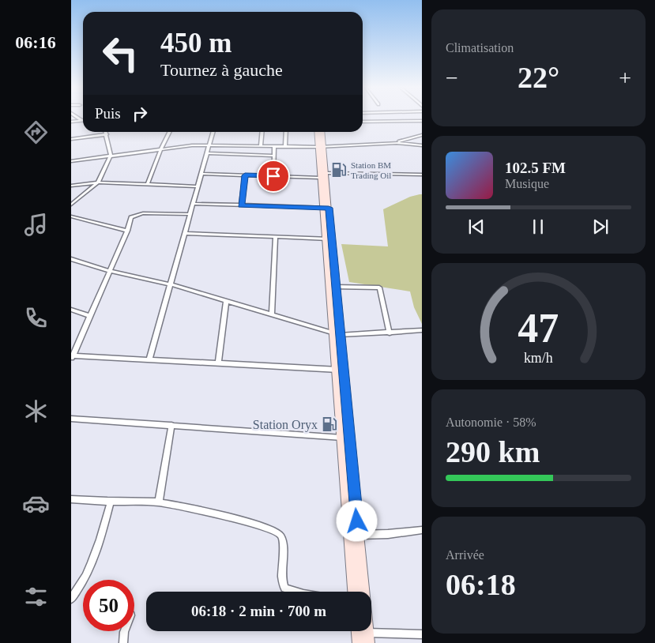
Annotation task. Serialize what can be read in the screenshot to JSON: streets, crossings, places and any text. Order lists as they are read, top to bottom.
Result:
{
  "places": {
    "fuel station": ["Station BM Trading Oil", "Station Oryx"]
  },
  "page": {
    "tabs": "06:16",
    "tile": [
      "Climatisation",
      ["Autonomie · 58%", "290 km"],
      ["Arrivée", "06:18"]
    ],
    "turn": ["450 m", "Tournez à gauche"],
    "heat": ["−", "22°", "+"],
    "then": "Puis",
    "song": ["102.5 FM", "Musique"],
    "limit": "50",
    "trip": "06:18 · 2 min · 700 m",
    "gauge": ["47", "km/h"]
  }
}
